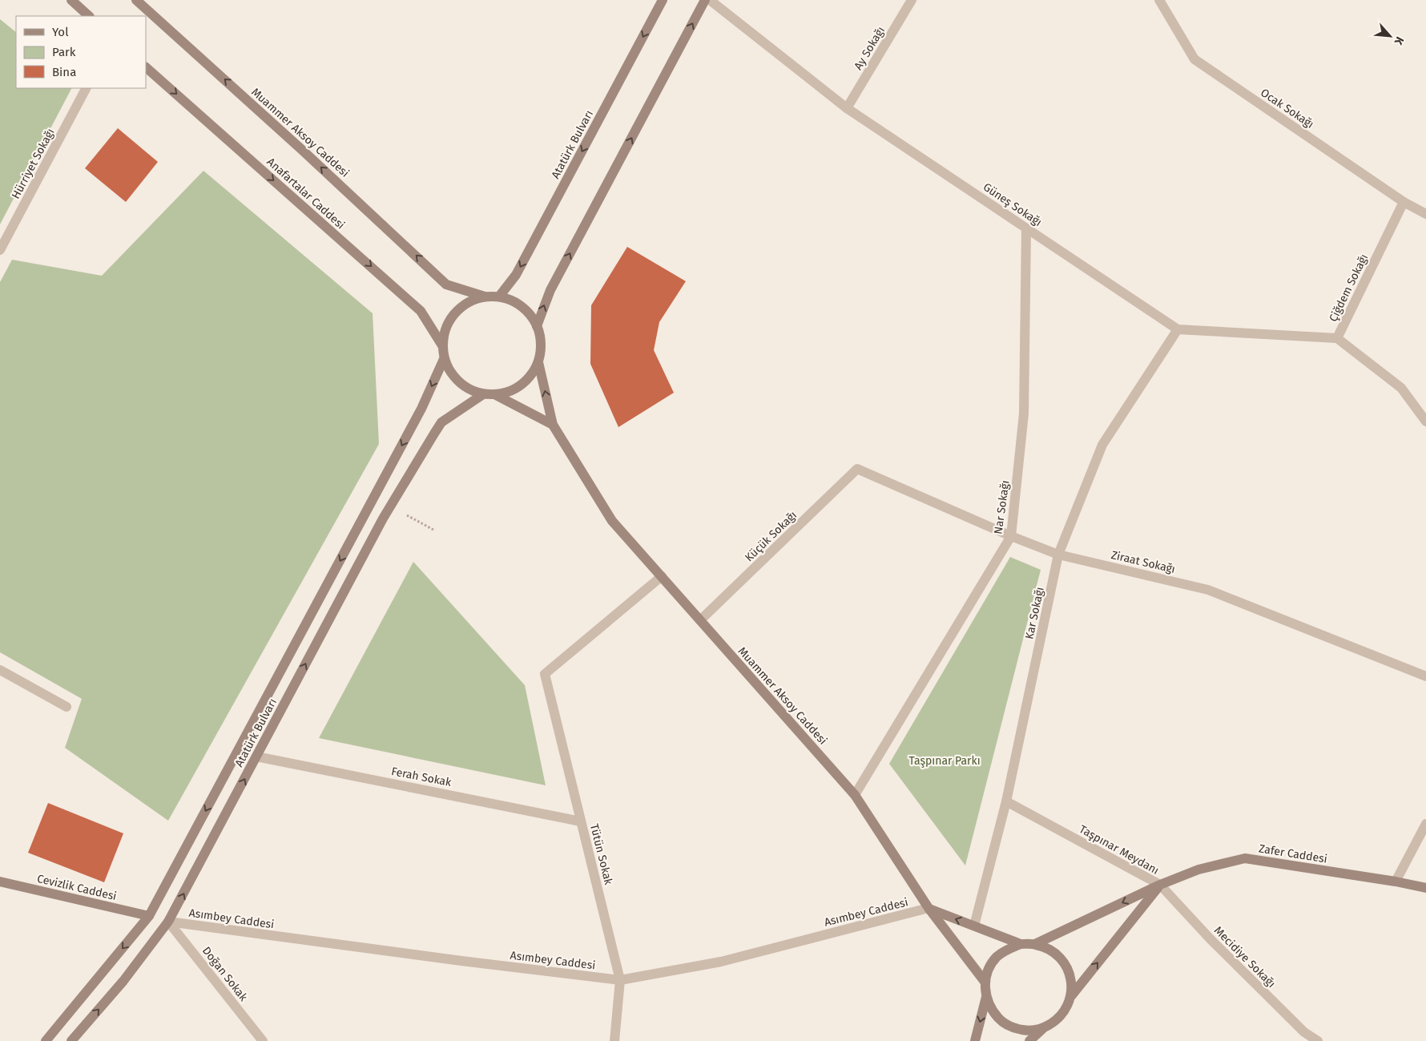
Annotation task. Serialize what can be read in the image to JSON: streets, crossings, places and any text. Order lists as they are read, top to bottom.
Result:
{
  "streets": {
    "main road": [
      "Muammer Aksoy Caddesi",
      "Atatürk Bulvarı",
      "Anafartalar Caddesi",
      "Taşpınar Meydanı",
      "Zafer Caddesi",
      "Cevizlik Caddesi"
    ],
    "street": [
      "Ay Sokağı",
      "Ocak Sokağı",
      "Hürriyet Sokağı",
      "Güneş Sokağı",
      "Çiğdem Sokağı",
      "Nar Sokağı",
      "Küçük Sokağı",
      "Ziraat Sokağı",
      "Kar Sokağı",
      "Ferah Sokak",
      "Tütün Sokak",
      "Asımbey Caddesi",
      "Mecidiye Sokağı",
      "Doğan Sokak"
    ]
  },
  "crossings": [
    ["Ay Sokağı", "Güneş Sokağı"],
    ["Ocak Sokağı", "Çiğdem Sokağı"],
    ["Muammer Aksoy Caddesi", "Atatürk Bulvarı"],
    ["Muammer Aksoy Caddesi", "Anafartalar Caddesi"],
    ["Muammer Aksoy Caddesi", "Nar Sokağı"],
    ["Muammer Aksoy Caddesi", "Küçük Sokağı"],
    ["Muammer Aksoy Caddesi", "Taşpınar Meydanı"],
    ["Muammer Aksoy Caddesi", "Zafer Caddesi"],
    ["Muammer Aksoy Caddesi", "Tütün Sokak"],
    ["Muammer Aksoy Caddesi", "Asımbey Caddesi"],
    ["Atatürk Bulvarı", "Anafartalar Caddesi"],
    ["Atatürk Bulvarı", "Ferah Sokak"],
    ["Atatürk Bulvarı", "Asımbey Caddesi"],
    ["Atatürk Bulvarı", "Doğan Sokak"],
    ["Güneş Sokağı", "Nar Sokağı"],
    ["Güneş Sokağı", "Kar Sokağı"],
    ["Nar Sokağı", "Ziraat Sokağı"],
    ["Küçük Sokağı", "Ziraat Sokağı"],
    ["Ziraat Sokağı", "Kar Sokağı"],
    ["Kar Sokağı", "Taşpınar Meydanı"],
    ["Ferah Sokak", "Tütün Sokak"],
    ["Taşpınar Meydanı", "Zafer Caddesi"],
    ["Taşpınar Meydanı", "Mecidiye Sokağı"],
    ["Zafer Caddesi", "Mecidiye Sokağı"],
    ["Tütün Sokak", "Asımbey Caddesi"],
    ["Asımbey Caddesi", "Doğan Sokak"]
  ],
  "one_way": ["Muammer Aksoy Caddesi", "Anafartalar Caddesi"],
  "parks": ["Taşpınar Parkı"],
  "legend": ["Yol", "Park", "Bina"],
  "north": "bottom right"
}
